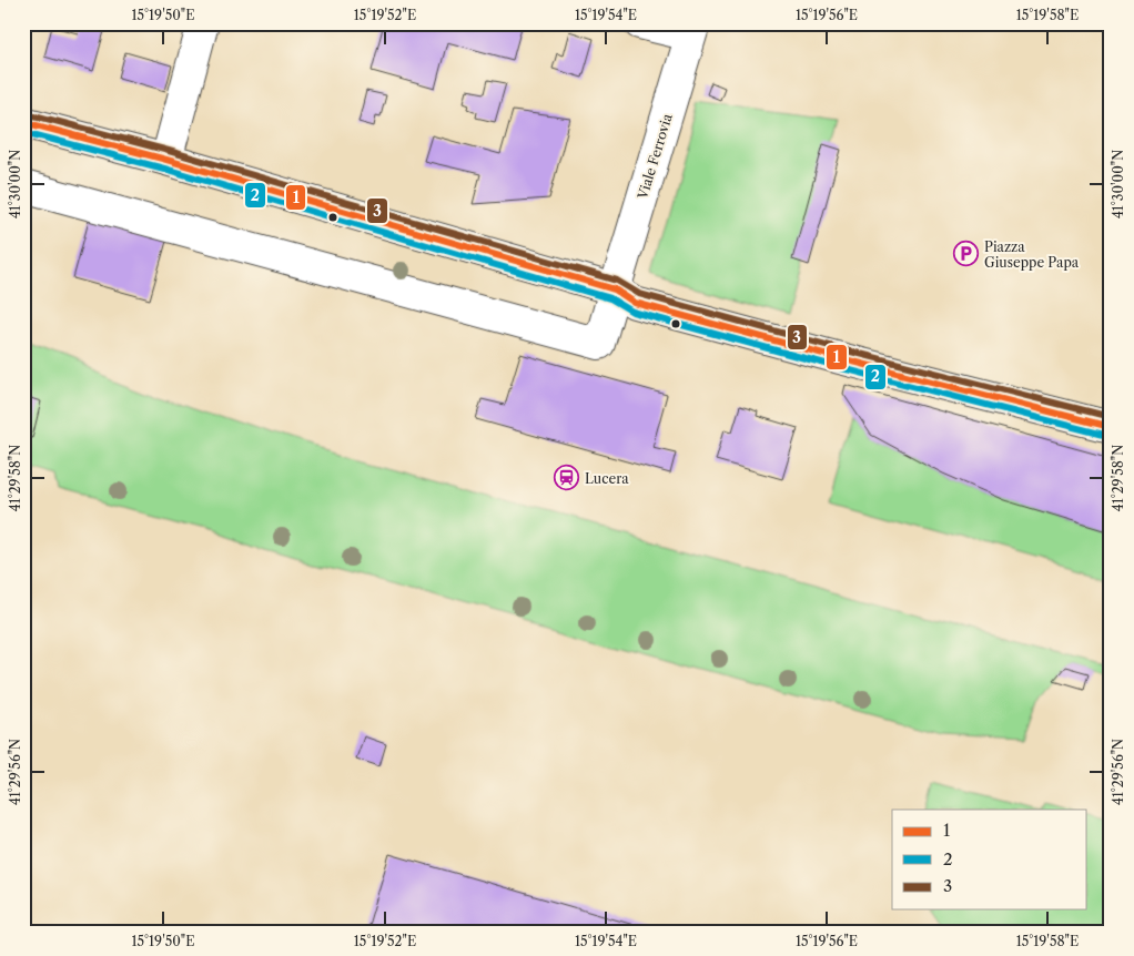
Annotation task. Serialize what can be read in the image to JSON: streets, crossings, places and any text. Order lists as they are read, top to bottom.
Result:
{
  "streets": {
    "main road": ["Viale Ferrovia"]
  },
  "places": {
    "parking": ["Piazza Giuseppe Papa"],
    "station": ["Lucera"]
  },
  "lines": ["transit line 3", "transit line 1", "transit line 2"],
  "legend": ["1", "2", "3"],
  "coordinates": [
    "15°19'50\"E",
    "15°19'52\"E",
    "15°19'54\"E",
    "15°19'56\"E",
    "15°19'58\"E",
    "41°30'00\"N",
    "41°29'58\"N",
    "41°29'56\"N"
  ]
}
